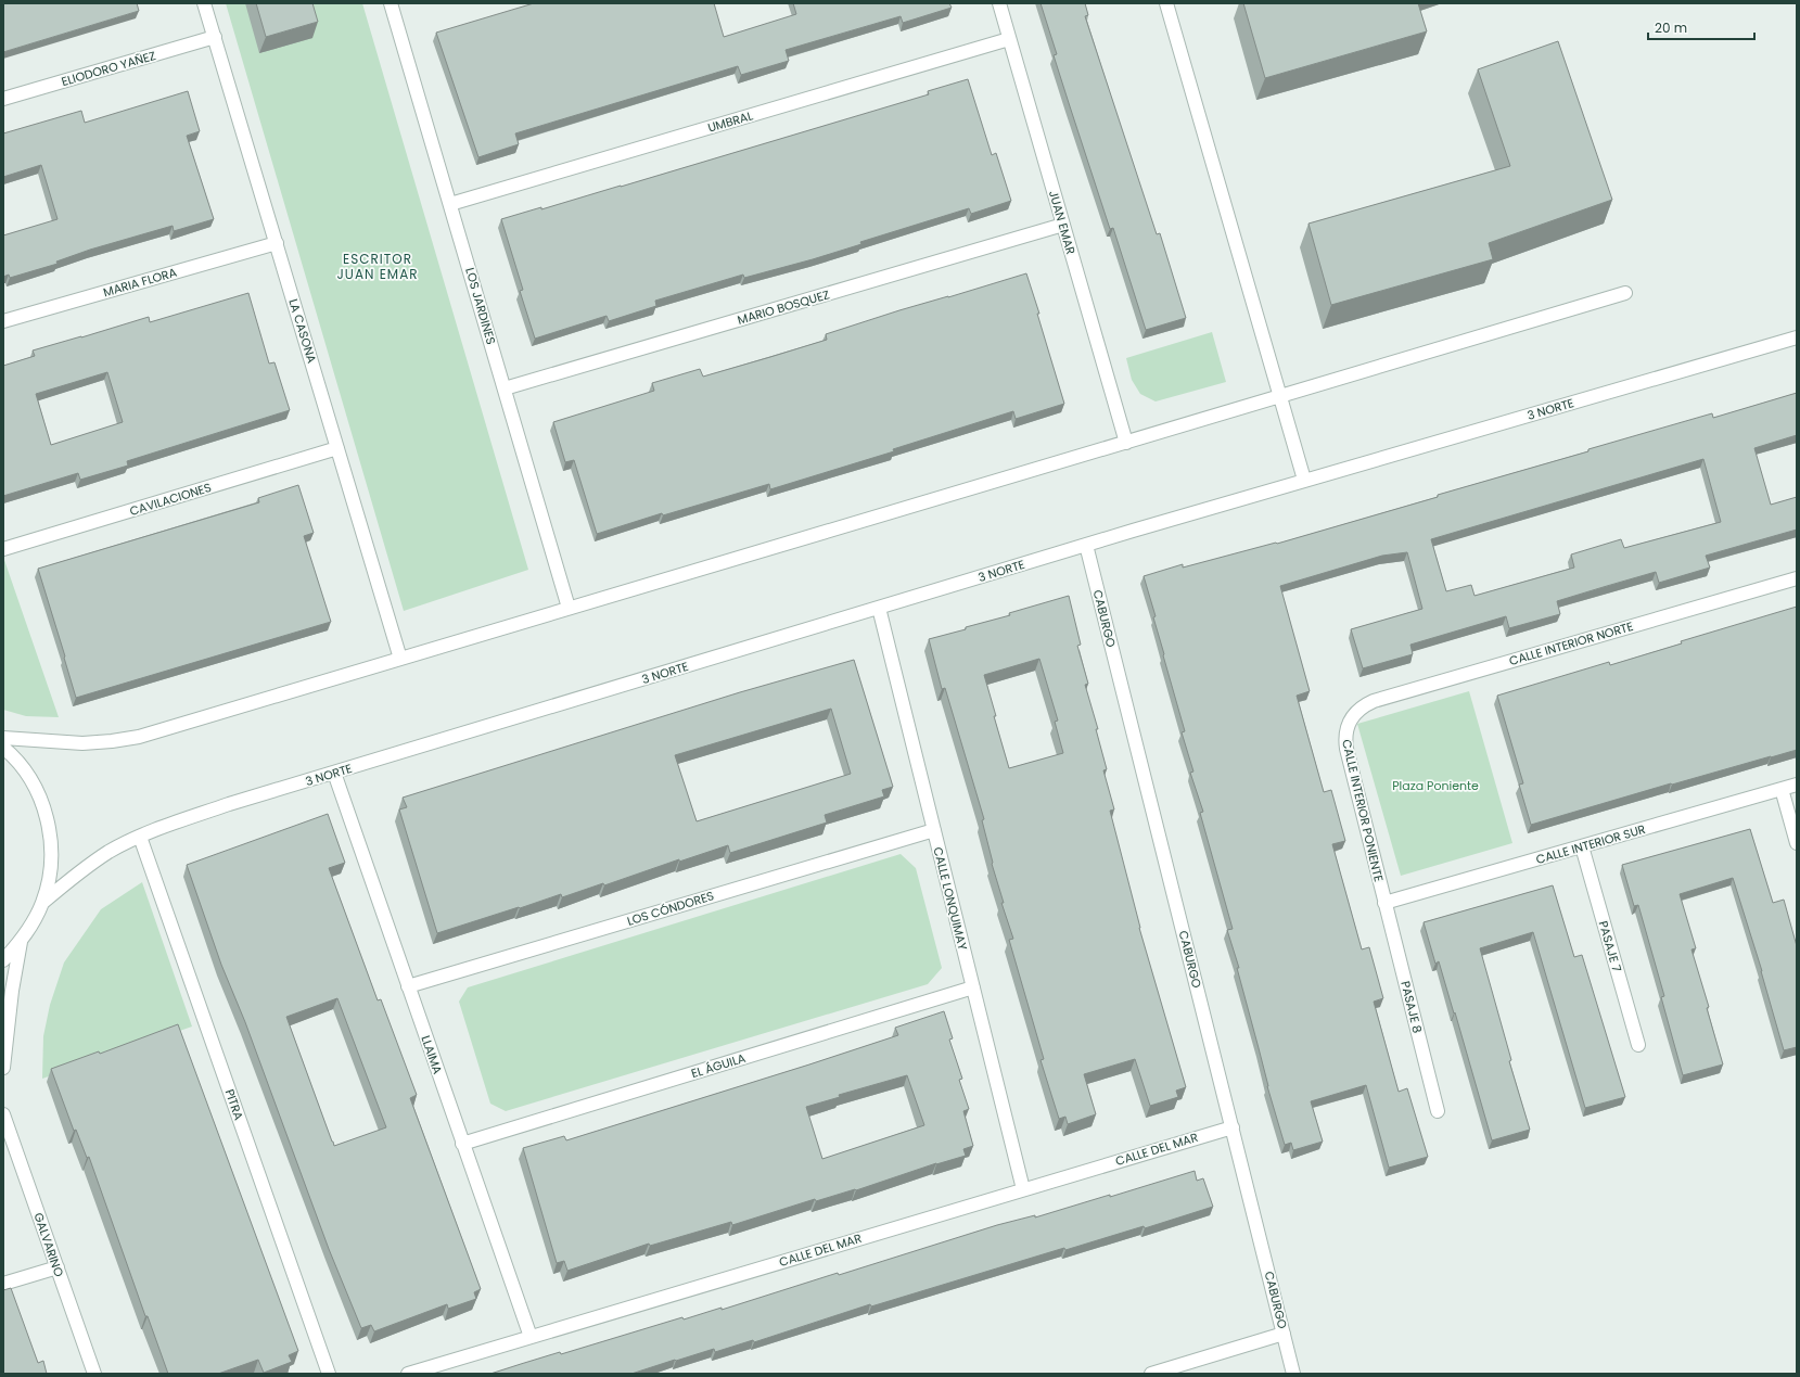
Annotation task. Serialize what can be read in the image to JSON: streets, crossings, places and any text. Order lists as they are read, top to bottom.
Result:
{
  "streets": {
    "street": [
      "ELIODORO YAÑEZ",
      "UMBRAL",
      "JUAN EMAR",
      "MARIA FLORA",
      "LOS JARDINES",
      "MARIO BOSQUEZ",
      "LA CASONA",
      "3 NORTE",
      "CAVILACIONES",
      "CABURGO",
      "CALLE INTERIOR NORTE",
      "CALLE INTERIOR PONIENTE",
      "CALLE INTERIOR SUR",
      "CALLE LONQUIMAY",
      "LOS CÓNDORES",
      "PASAJE 7",
      "PASAJE 8",
      "LLAIMA",
      "EL ÁGUILA",
      "PITRA",
      "CALLE DEL MAR",
      "GALVARINO"
    ]
  },
  "crossings": [
    ["ELIODORO YAÑEZ", "LA CASONA"],
    ["UMBRAL", "JUAN EMAR"],
    ["UMBRAL", "LOS JARDINES"],
    ["JUAN EMAR", "MARIO BOSQUEZ"],
    ["MARIA FLORA", "LA CASONA"],
    ["LOS JARDINES", "MARIO BOSQUEZ"],
    ["LA CASONA", "CAVILACIONES"],
    ["3 NORTE", "CABURGO"],
    ["3 NORTE", "CALLE LONQUIMAY"],
    ["3 NORTE", "LLAIMA"],
    ["3 NORTE", "PITRA"],
    ["CABURGO", "CALLE DEL MAR"],
    ["CALLE INTERIOR NORTE", "CALLE INTERIOR PONIENTE"],
    ["CALLE INTERIOR PONIENTE", "CALLE INTERIOR SUR"],
    ["CALLE INTERIOR PONIENTE", "PASAJE 8"],
    ["CALLE INTERIOR SUR", "PASAJE 7"],
    ["CALLE INTERIOR SUR", "PASAJE 8"],
    ["CALLE LONQUIMAY", "LOS CÓNDORES"],
    ["CALLE LONQUIMAY", "EL ÁGUILA"],
    ["CALLE LONQUIMAY", "CALLE DEL MAR"],
    ["LOS CÓNDORES", "LLAIMA"],
    ["LLAIMA", "EL ÁGUILA"],
    ["LLAIMA", "CALLE DEL MAR"]
  ],
  "districts": ["ESCRITOR JUAN EMAR"],
  "parks": ["Plaza Poniente"],
  "scale_bar": "20 m"
}
